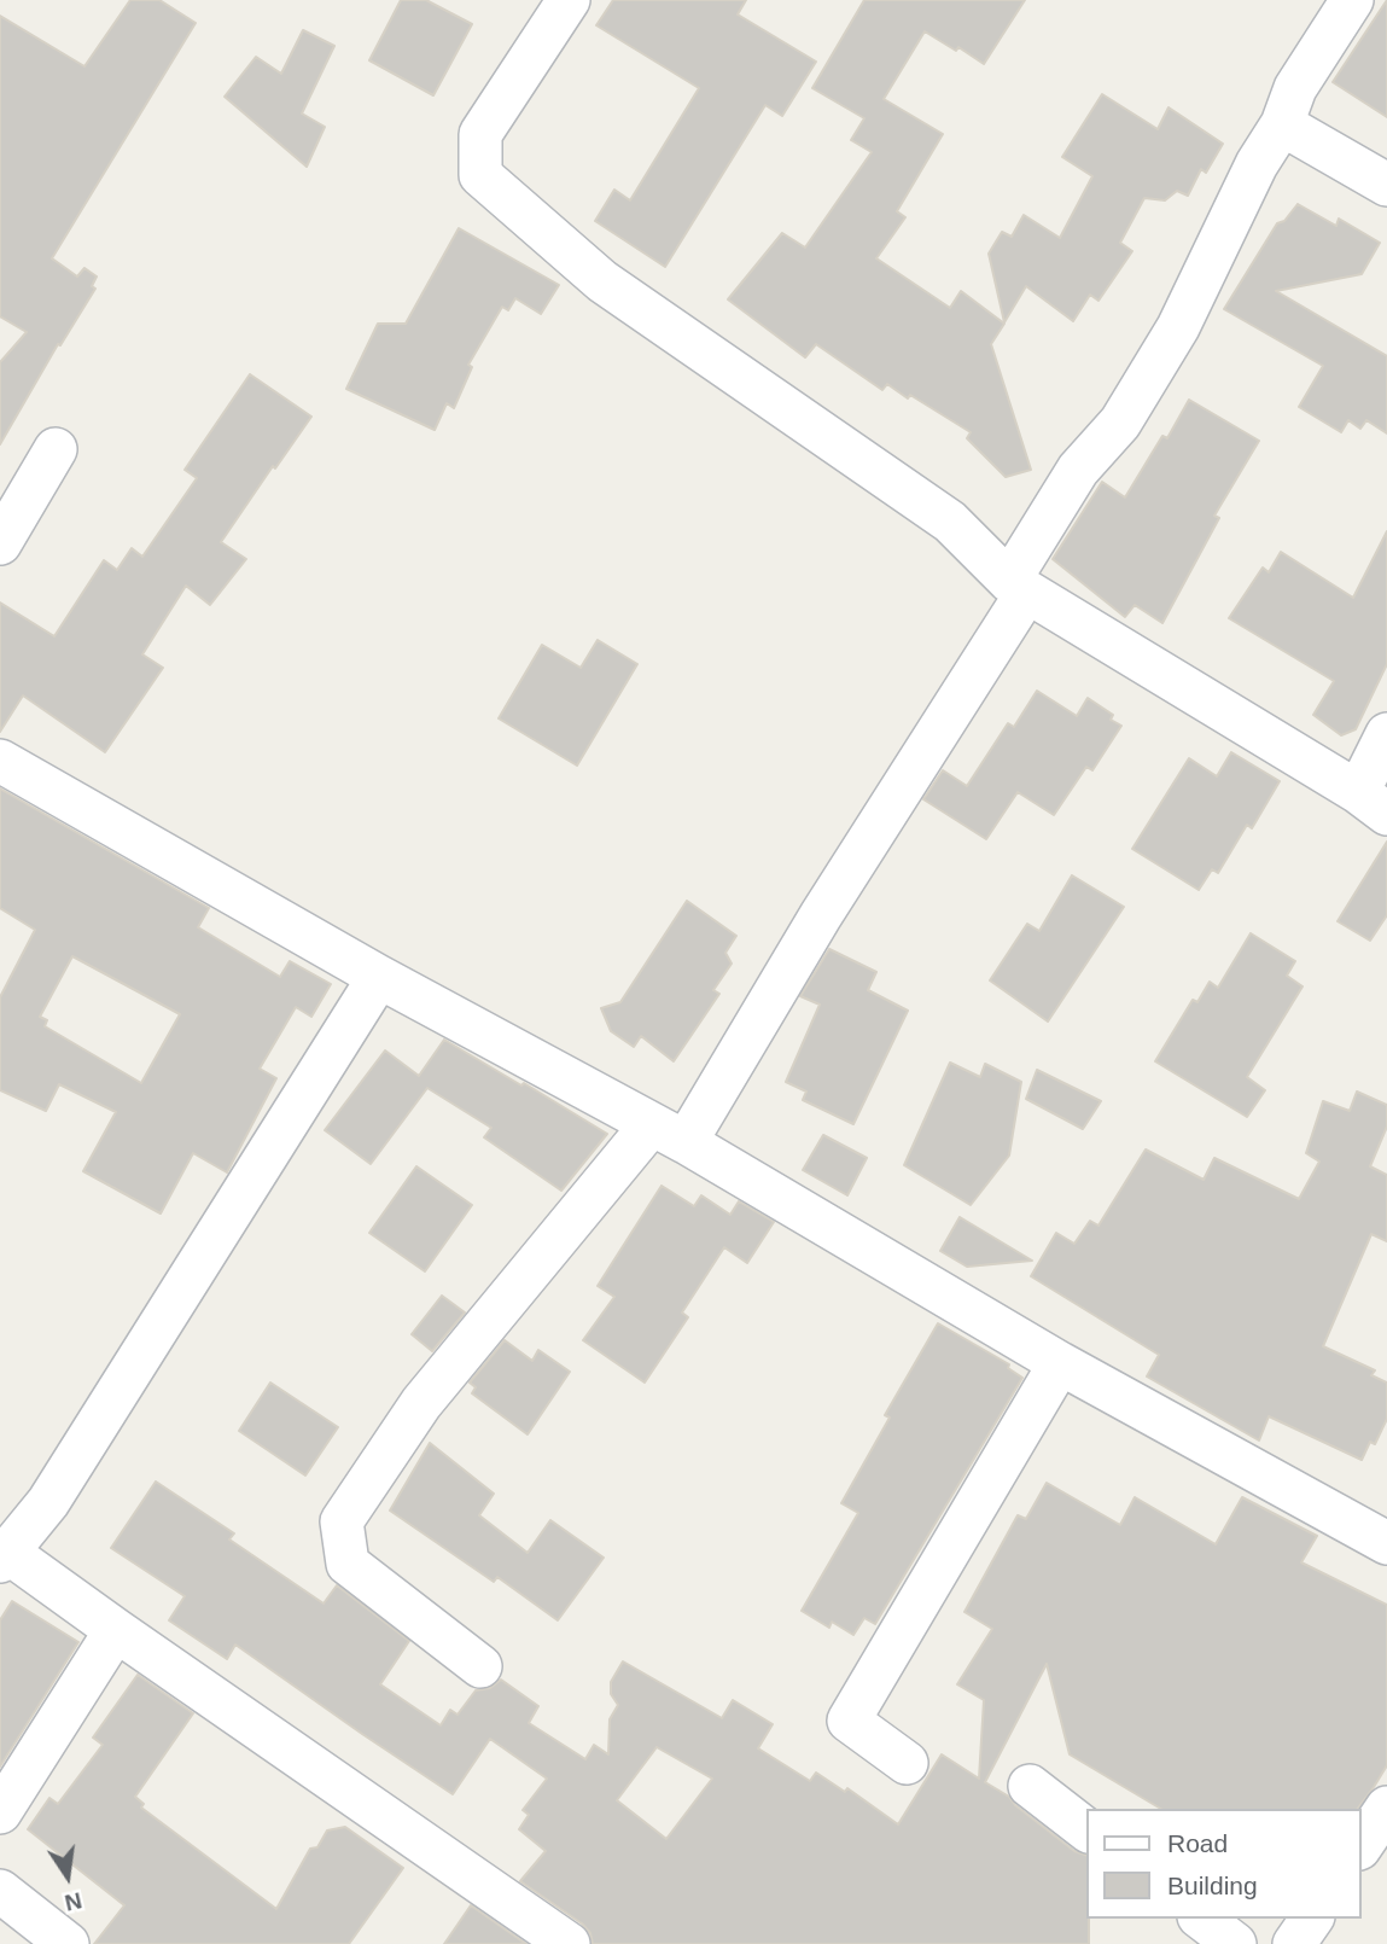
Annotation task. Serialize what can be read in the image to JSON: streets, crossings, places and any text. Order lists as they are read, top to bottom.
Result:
{
  "legend": ["Road", "Building"],
  "north": "bottom"
}
